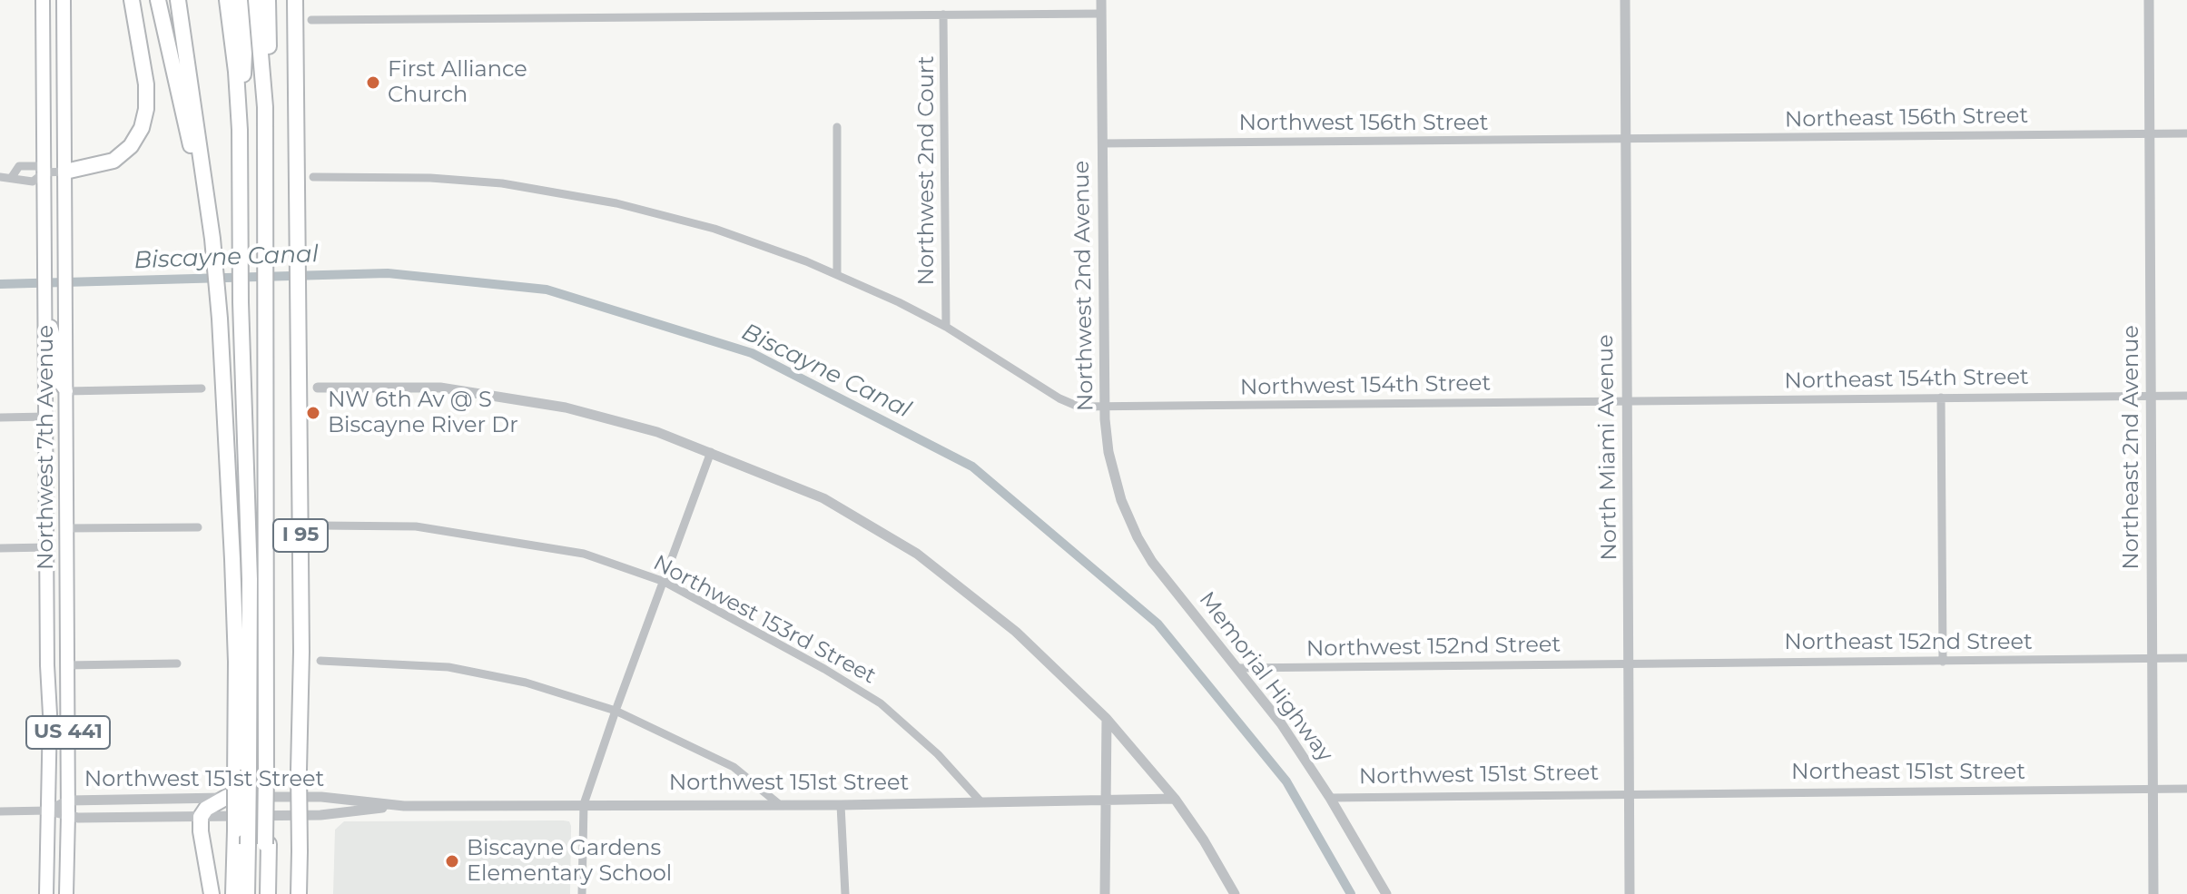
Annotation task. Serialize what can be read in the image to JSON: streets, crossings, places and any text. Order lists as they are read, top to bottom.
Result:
{
  "streets": {
    "highway": ["I 95"],
    "main road": ["Northwest 7th Avenue", "US 441"],
    "street": [
      "Northeast 156th Street",
      "Northwest 156th Street",
      "Northwest 2nd Court",
      "Northwest 2nd Avenue",
      "Northeast 154th Street",
      "Northwest 154th Street",
      "North Miami Avenue",
      "Northeast 2nd Avenue",
      "Northwest 153rd Street",
      "Northeast 152nd Street",
      "Northwest 152nd Street",
      "Memorial Highway",
      "Northeast 151st Street",
      "Northwest 151st Street"
    ]
  },
  "crossings": [
    ["Northeast 156th Street", "Northwest 156th Street"],
    ["Northeast 156th Street", "North Miami Avenue"],
    ["Northeast 156th Street", "Northeast 2nd Avenue"],
    ["Northwest 156th Street", "Northwest 2nd Avenue"],
    ["Northwest 156th Street", "North Miami Avenue"],
    ["Northwest 2nd Court", "Northwest 154th Street"],
    ["Northwest 2nd Avenue", "Northwest 154th Street"],
    ["Northwest 2nd Avenue", "Memorial Highway"],
    ["Northeast 154th Street", "Northwest 154th Street"],
    ["Northeast 154th Street", "North Miami Avenue"],
    ["Northeast 154th Street", "Northeast 2nd Avenue"],
    ["Northwest 154th Street", "North Miami Avenue"],
    ["Northwest 7th Avenue", "Northwest 151st Street"],
    ["North Miami Avenue", "Northeast 152nd Street"],
    ["North Miami Avenue", "Northwest 152nd Street"],
    ["North Miami Avenue", "Northeast 151st Street"],
    ["North Miami Avenue", "Northwest 151st Street"],
    ["Northeast 2nd Avenue", "Northeast 152nd Street"],
    ["Northeast 2nd Avenue", "Northeast 151st Street"],
    ["Northwest 153rd Street", "Northwest 151st Street"],
    ["Northeast 152nd Street", "Northwest 152nd Street"],
    ["Northwest 152nd Street", "Memorial Highway"],
    ["Memorial Highway", "Northwest 151st Street"],
    ["Northeast 151st Street", "Northwest 151st Street"]
  ],
  "water": ["Biscayne Canal"],
  "places": ["First Alliance Church", "NW 6th Av @ S Biscayne River Dr", "Biscayne Gardens Elementary School"]
}
